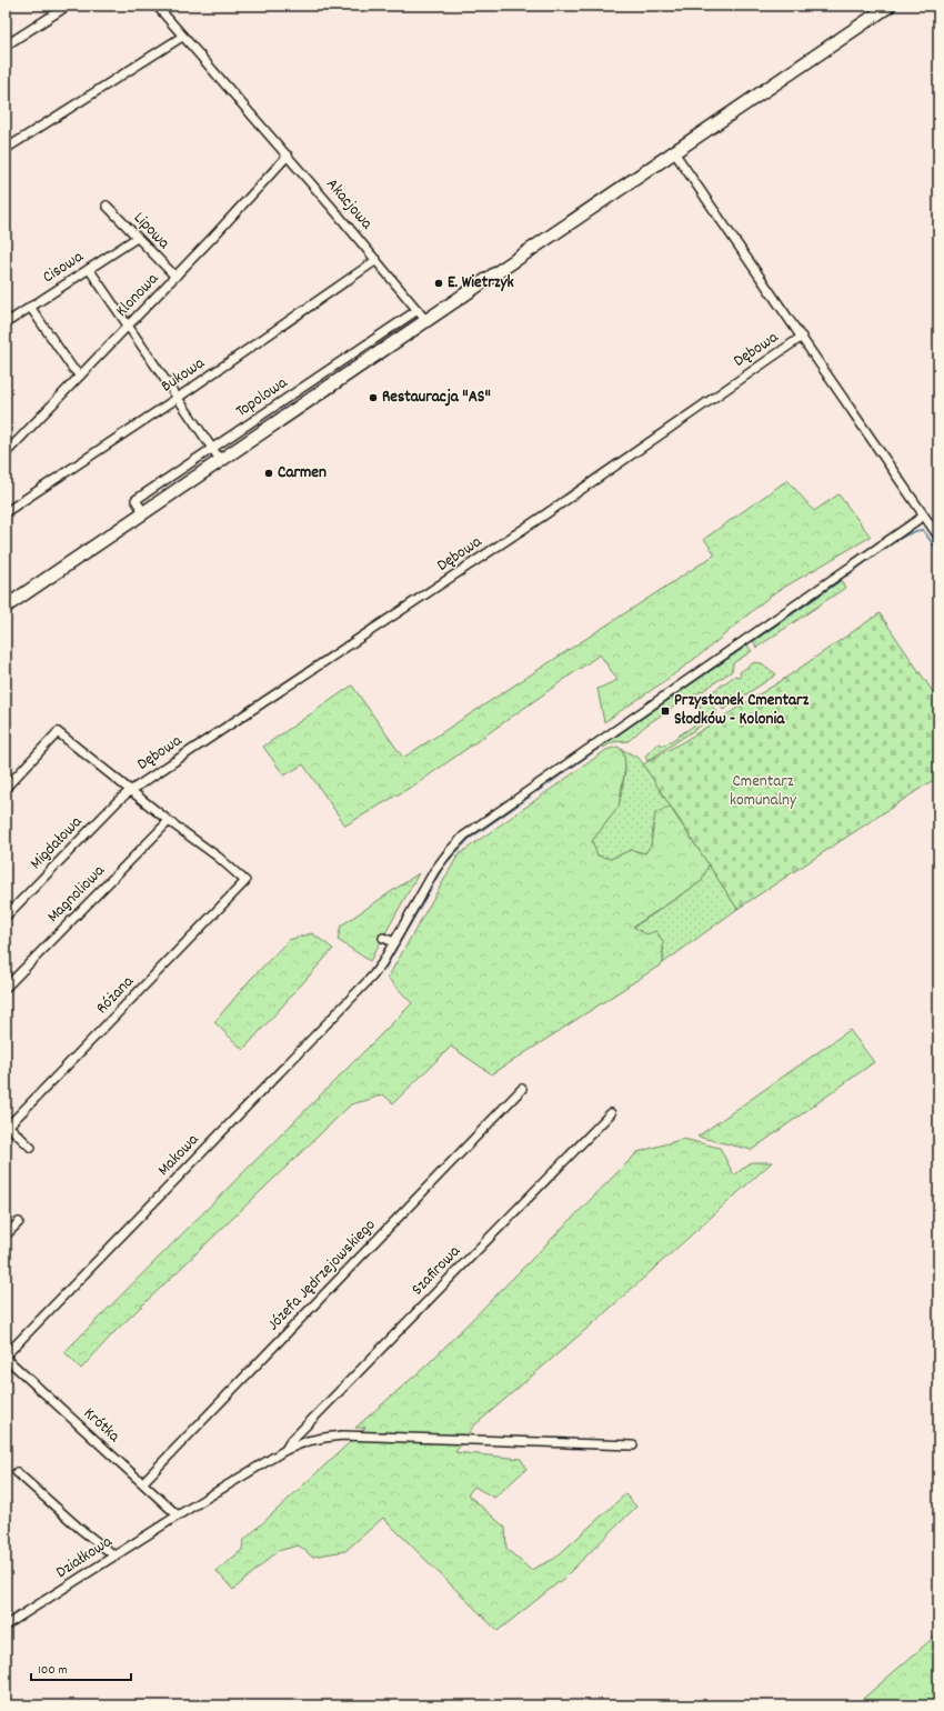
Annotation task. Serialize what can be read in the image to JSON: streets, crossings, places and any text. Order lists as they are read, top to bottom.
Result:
{
  "streets": {
    "street": [
      "Akacjowa",
      "Lipowa",
      "Cisowa",
      "Klonowa",
      "Dębowa",
      "Bukowa",
      "Topolowa",
      "Migdałowa",
      "Magnoliowa",
      "Różana",
      "Makowa",
      "Szafirowa",
      "Józefa Jędrzejowskiego",
      "Krótka",
      "Działkowa"
    ]
  },
  "crossings": [
    ["Akacjowa", "Klonowa"],
    ["Akacjowa", "Bukowa"],
    ["Akacjowa", "Topolowa"],
    ["Lipowa", "Cisowa"],
    ["Lipowa", "Klonowa"],
    ["Dębowa", "Migdałowa"],
    ["Magnoliowa", "Różana"],
    ["Makowa", "Krótka"],
    ["Szafirowa", "Działkowa"],
    ["Józefa Jędrzejowskiego", "Krótka"],
    ["Krótka", "Działkowa"]
  ],
  "parks": ["Cmentarz komunalny"],
  "places": {
    "other": ["E. Wietrzyk", "Restauracja \"AS\"", "Carmen"],
    "transit": ["Przystanek Cmentarz Słodków - Kolonia"]
  },
  "scale_bar": "100 m"
}
